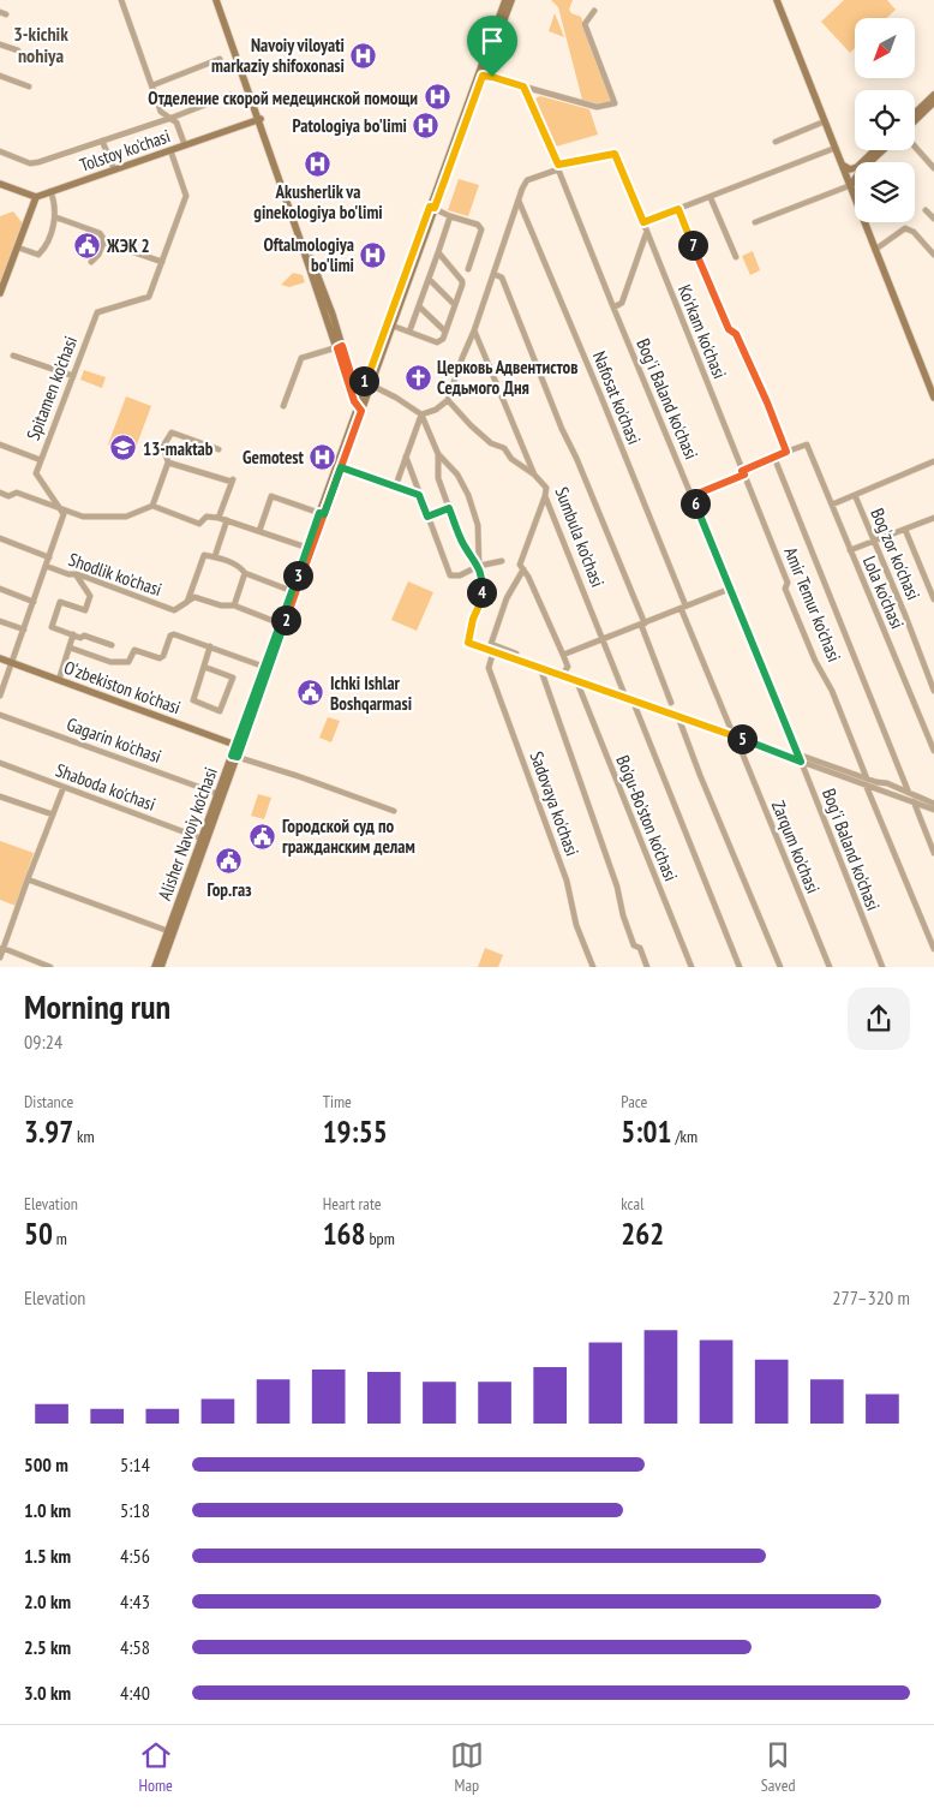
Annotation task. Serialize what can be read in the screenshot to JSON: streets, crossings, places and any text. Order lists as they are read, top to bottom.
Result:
{
  "streets": {
    "main road": ["Tolstoy ko'chasi", "O‘zbekiston ko‘chasi", "Alisher Navoiy ko'chasi"],
    "street": [
      "Ko'rkam ko'chasi",
      "Spitamen ko'chasi",
      "Nafosat ko'chasi",
      "Bog'i Baland ko'chasi",
      "Sumbula ko'chasi",
      "Bog'zor ko'chasi",
      "Shodlik ko'chasi",
      "Lola ko'chasi",
      "Amir Temur ko'chasi",
      "Gagarin ko'chasi",
      "Shaboda ko'chasi",
      "Sadovaya ko'chasi",
      "Bo'gu-Bo'ston ko'chasi",
      "Zarqum ko'chasi"
    ]
  },
  "crossings": [
    ["Tolstoy ko'chasi", "Spitamen ko'chasi"],
    ["Ko'rkam ko'chasi", "Bog'i Baland ko'chasi"],
    ["Ko'rkam ko'chasi", "Amir Temur ko'chasi"],
    ["O‘zbekiston ko‘chasi", "Alisher Navoiy ko'chasi"],
    ["Gagarin ko'chasi", "Alisher Navoiy ko'chasi"],
    ["Shaboda ko'chasi", "Alisher Navoiy ko'chasi"]
  ],
  "districts": ["3-kichik nohiya"],
  "places": {
    "hospital": [
      "Navoiy viloyati markaziy shifoxonasi",
      "Отделение скорой медецинской помощи",
      "Patologiya bo'limi",
      "Akusherlik va ginekologiya bo'limi",
      "Oftalmologiya bo'limi",
      "Gemotest"
    ],
    "public building": [
      "ЖЭК 2",
      "Ichki Ishlar Boshqarmasi",
      "Городской суд по гражданским делам",
      "Гор.газ"
    ],
    "church": ["Церковь Адвентистов Седьмого Дня"],
    "school or university": ["13-maktab"]
  },
  "north": "bottom left",
  "page": {
    "pins": [
      "7",
      "1",
      "6",
      "3",
      "4",
      "2",
      "5"
    ],
    "heading": ["Morning run", "09:24"],
    "stats": [
      ["Distance", "3.97 km"],
      ["Time", "19:55"],
      ["Pace", "5:01 /km"],
      ["Elevation", "50 m"],
      ["Heart rate", "168 bpm"],
      ["kcal", "262"]
    ],
    "chart": ["Elevation", "277–320 m"],
    "list": [
      {
        "name": "500 m",
        "note": "5:14"
      },
      {
        "name": "1.0 km",
        "note": "5:18"
      },
      {
        "name": "1.5 km",
        "note": "4:56"
      },
      {
        "name": "2.0 km",
        "note": "4:43"
      },
      {
        "name": "2.5 km",
        "note": "4:58"
      },
      {
        "name": "3.0 km",
        "note": "4:40"
      }
    ],
    "tabs": ["Home", "Map", "Saved"]
  }
}
